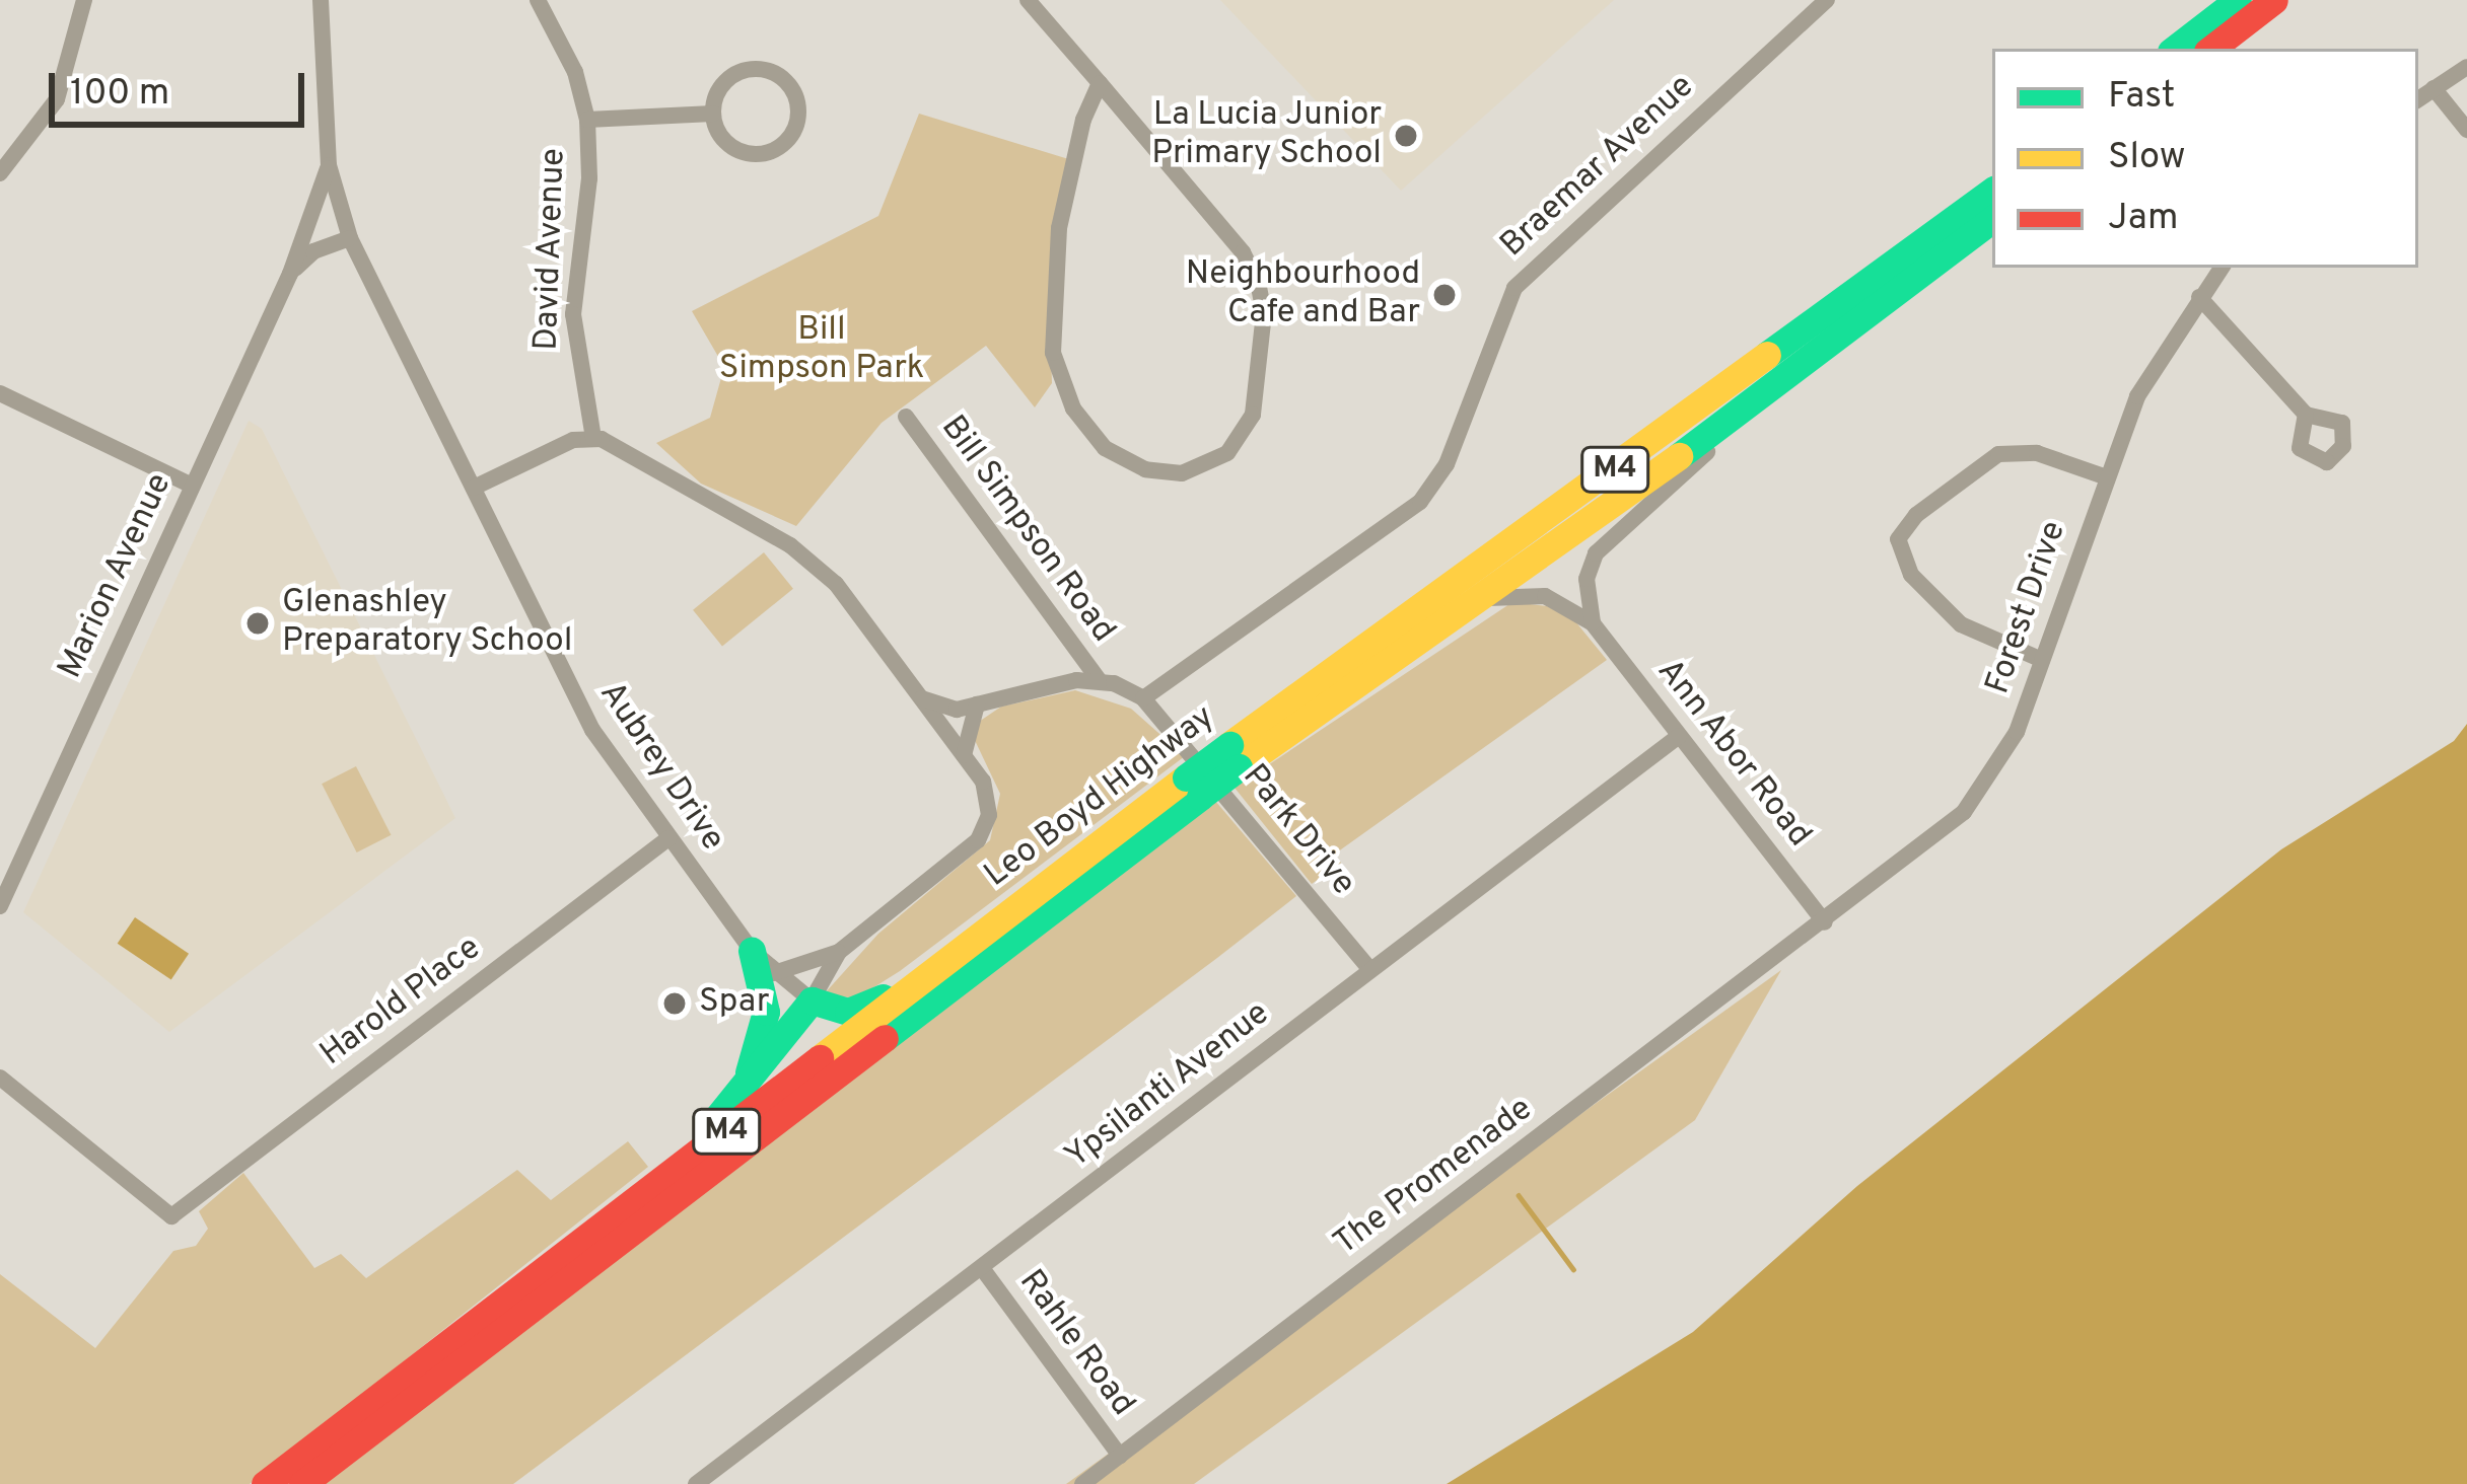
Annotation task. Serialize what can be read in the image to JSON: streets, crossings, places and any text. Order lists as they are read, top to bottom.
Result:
{
  "streets": {
    "highway": ["M4", "Leo Boyd Highway"],
    "street": [
      "Braemar Avenue",
      "David Avenue",
      "Bill Simpson Road",
      "Marion Avenue",
      "Forest Drive",
      "Ann Abor Road",
      "Aubrey Drive",
      "Park Drive",
      "Harold Place",
      "Ypsilanti Avenue",
      "The Promenade",
      "Rahle Road"
    ]
  },
  "crossings": [
    ["Braemar Avenue", "Park Drive"],
    ["Bill Simpson Road", "Park Drive"],
    ["Marion Avenue", "Aubrey Drive"],
    ["Forest Drive", "Ann Abor Road"],
    ["Forest Drive", "The Promenade"],
    ["Ann Abor Road", "Leo Boyd Highway"],
    ["Ann Abor Road", "Ypsilanti Avenue"],
    ["Ann Abor Road", "The Promenade"],
    ["Aubrey Drive", "Harold Place"],
    ["Park Drive", "Ypsilanti Avenue"],
    ["Ypsilanti Avenue", "Rahle Road"],
    ["The Promenade", "Rahle Road"]
  ],
  "parks": ["Bill Simpson Park"],
  "places": [
    "La Lucia Junior Primary School",
    "Neighbourhood Cafe and Bar",
    "Glenashley Preparatory School",
    "Spar"
  ],
  "legend": ["Fast", "Slow", "Jam"],
  "scale_bar": "100 m"
}
